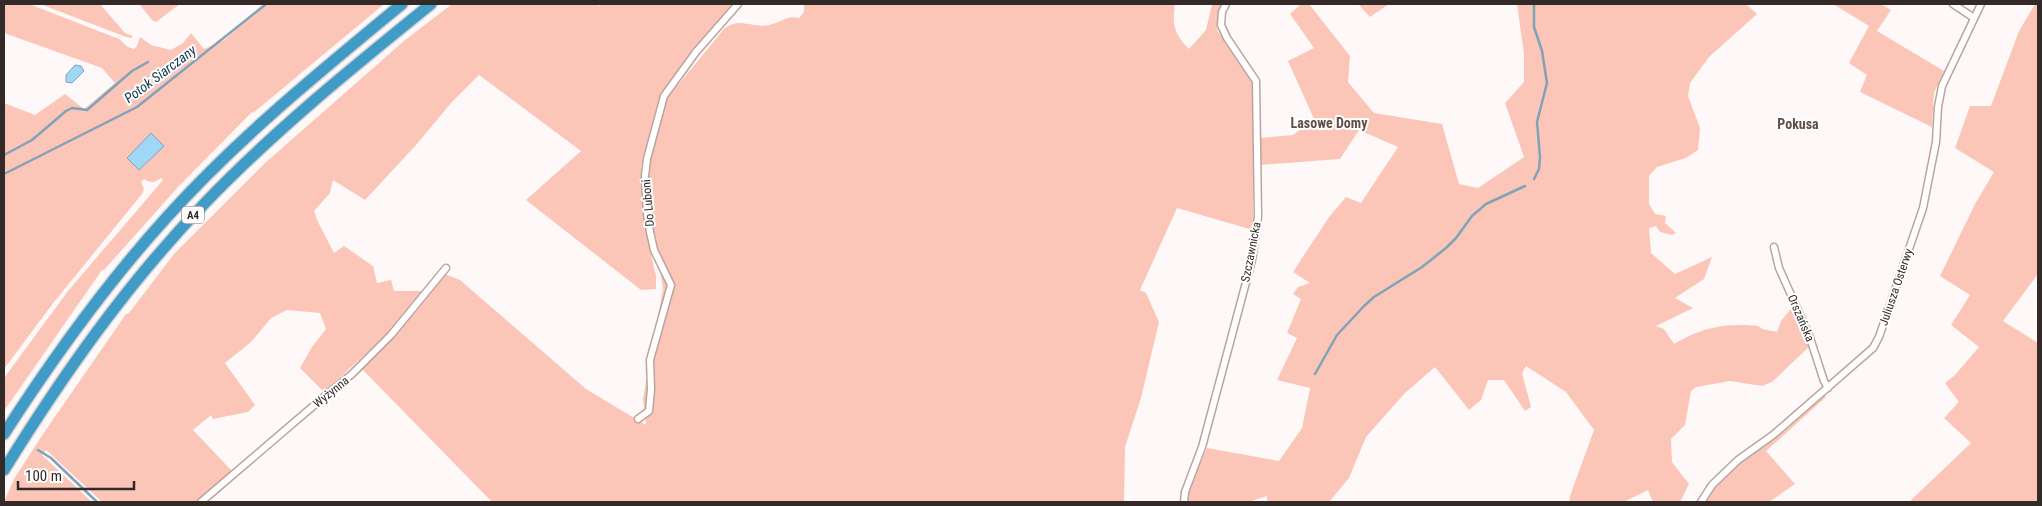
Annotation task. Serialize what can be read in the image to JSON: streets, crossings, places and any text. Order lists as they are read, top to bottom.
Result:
{
  "streets": {
    "highway": ["A4"],
    "street": [
      "Do Luboni",
      "Szczawnicka",
      "Juliusza Osterwy",
      "Orszańska",
      "Wyżynna"
    ]
  },
  "crossings": [
    ["Juliusza Osterwy", "Orszańska"]
  ],
  "districts": ["Lasowe Domy", "Pokusa"],
  "water": ["Potok Siarczany"],
  "scale_bar": "100 m"
}
